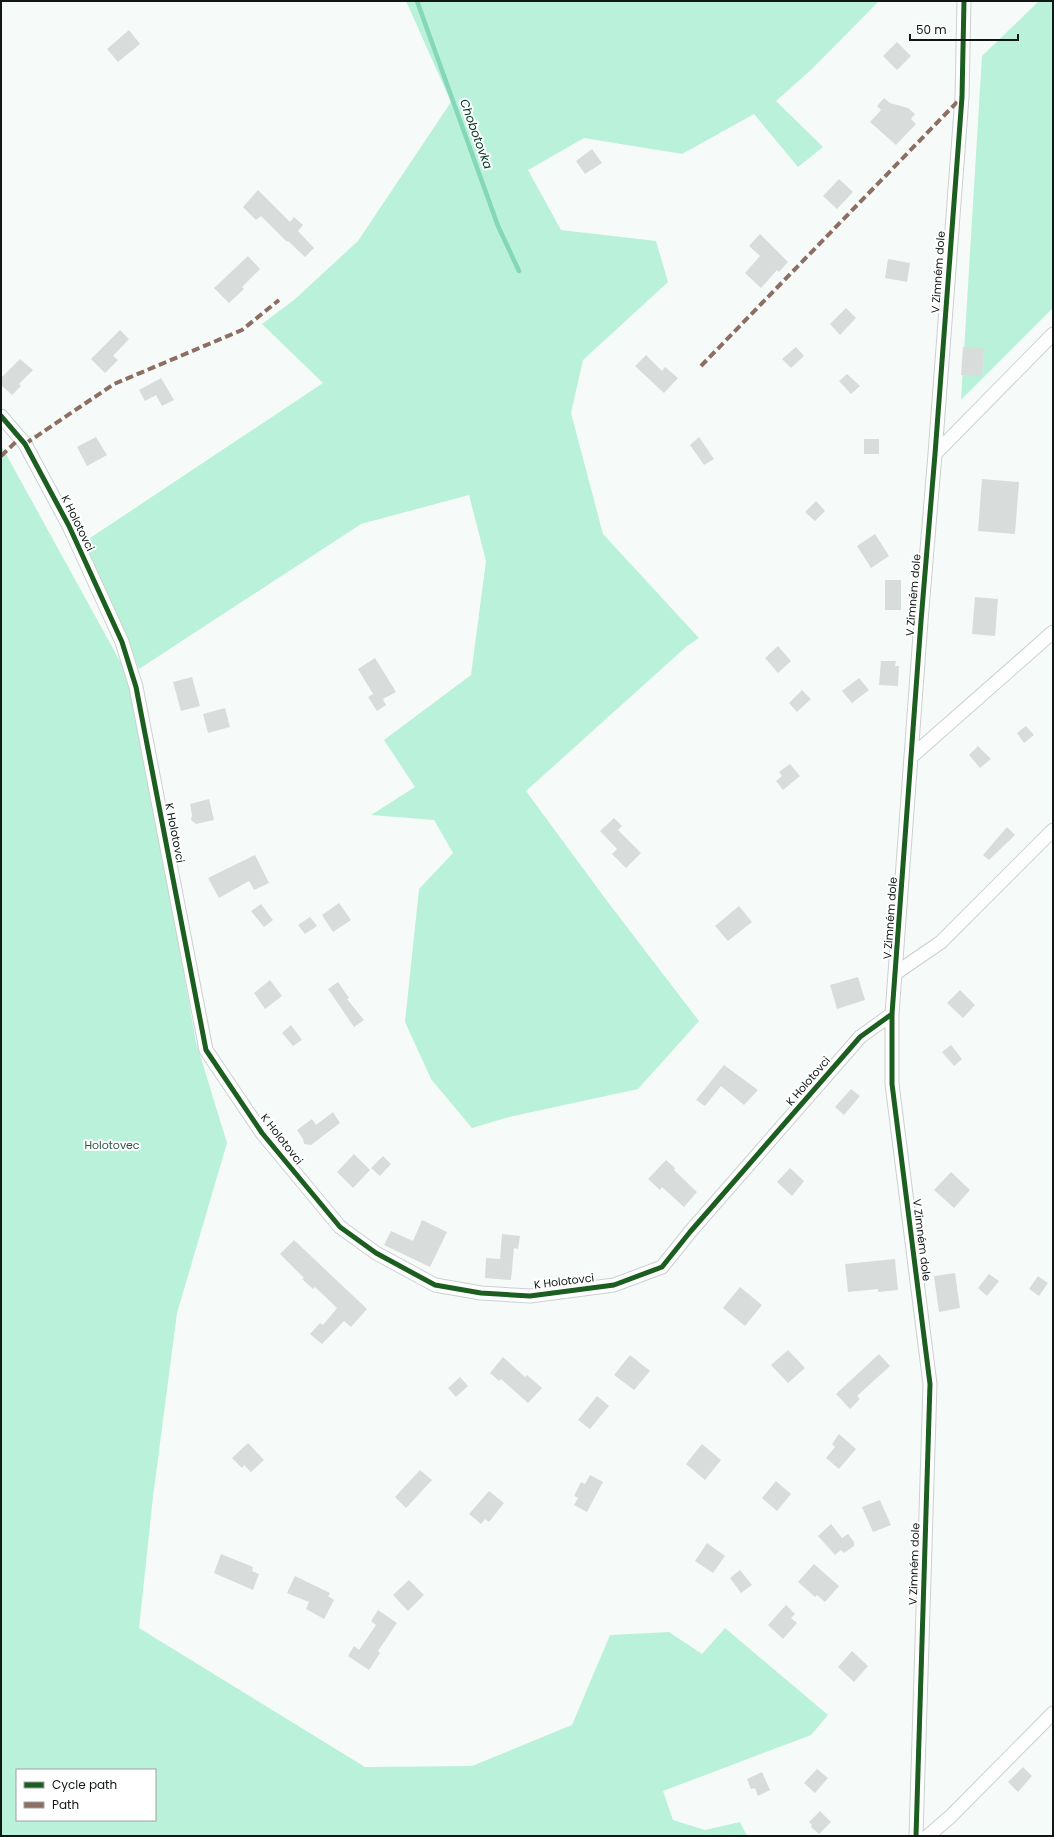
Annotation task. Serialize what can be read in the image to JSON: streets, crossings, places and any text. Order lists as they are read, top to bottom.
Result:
{
  "streets": {
    "street": ["V Zimném dole", "K Holotovci"]
  },
  "crossings": [
    ["V Zimném dole", "K Holotovci"]
  ],
  "water": ["Chobotovka"],
  "parks": ["Holotovec"],
  "legend": ["Cycle path", "Path"],
  "scale_bar": "50 m"
}
